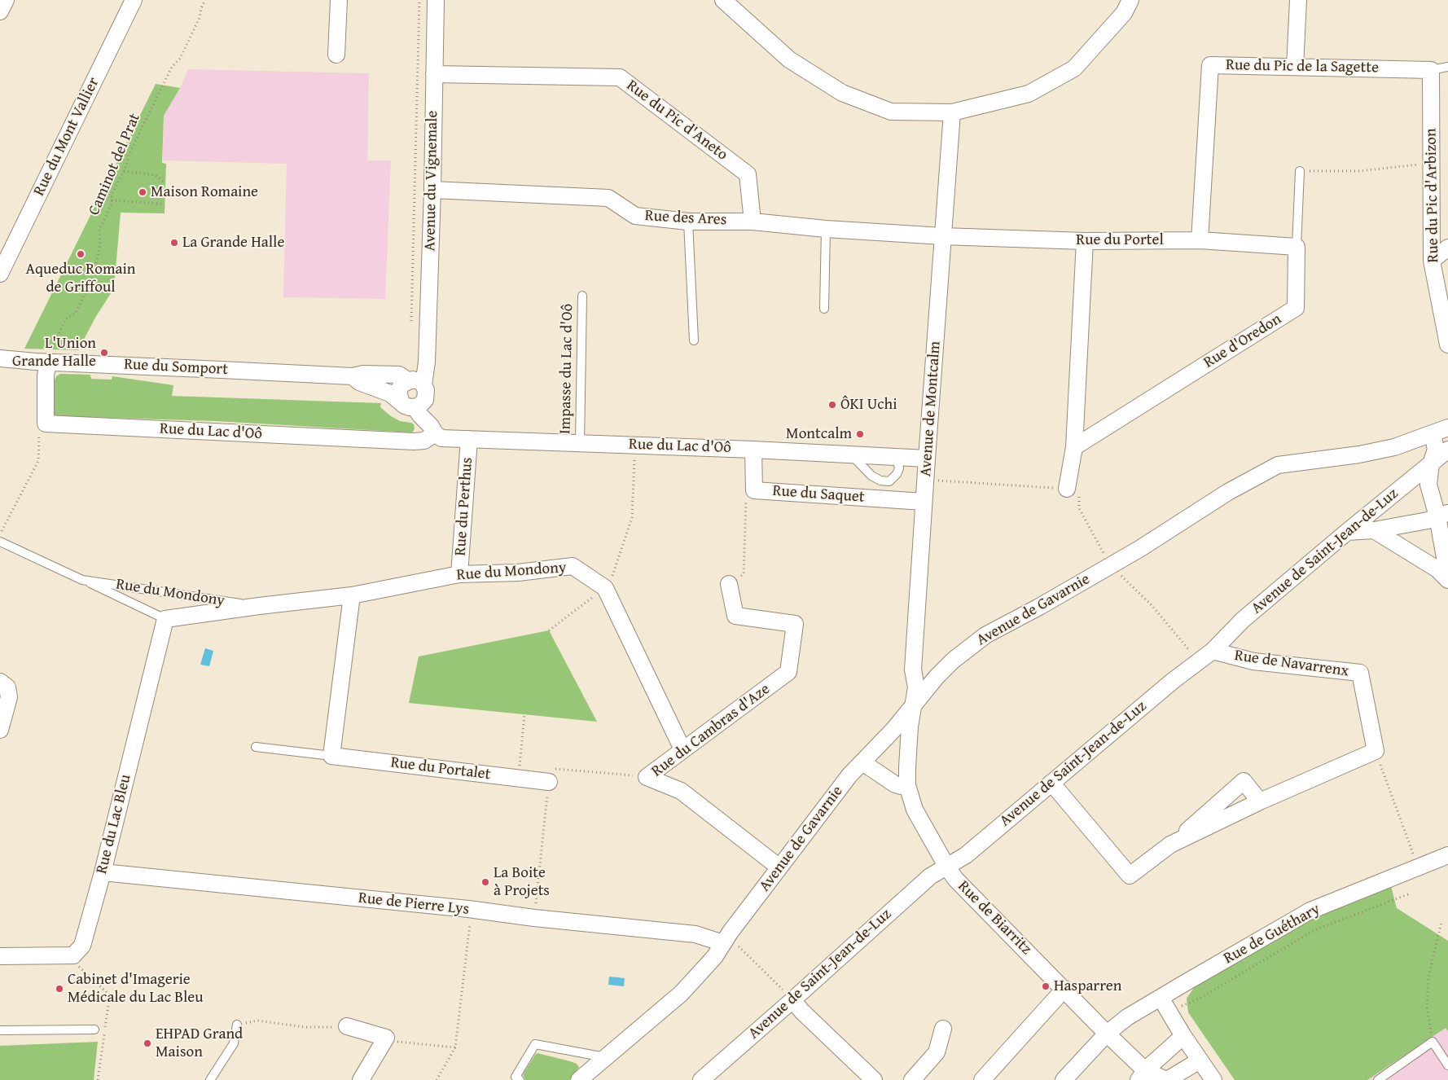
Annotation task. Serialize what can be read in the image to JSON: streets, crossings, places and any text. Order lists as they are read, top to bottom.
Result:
{
  "streets": {
    "street": [
      "Rue du Pic de la Sagette",
      "Rue du Pic d'Aneto",
      "Rue du Mont Vallier",
      "Avenue du Vignemale",
      "Rue du Pic d'Arbizon",
      "Rue des Ares",
      "Rue du Portel",
      "Rue d'Oredon",
      "Rue du Somport",
      "Avenue de Montcalm",
      "Rue du Lac d'Oô",
      "Rue du Saquet",
      "Rue du Perthus",
      "Avenue de Saint-Jean-de-Luz",
      "Rue du Mondony",
      "Avenue de Gavarnie",
      "Rue de Navarrenx",
      "Rue du Cambras d'Aze",
      "Rue du Portalet",
      "Rue du Lac Bleu",
      "Rue de Pierre Lys",
      "Rue de Biarritz",
      "Rue de Guéthary"
    ],
    "lane": ["Impasse du Lac d'Oô"],
    "path": ["Caminot del Prat"]
  },
  "crossings": [
    ["Rue du Pic de la Sagette", "Rue du Pic d'Arbizon"],
    ["Rue du Pic de la Sagette", "Rue du Portel"],
    ["Rue du Pic d'Aneto", "Avenue du Vignemale"],
    ["Rue du Pic d'Aneto", "Rue des Ares"],
    ["Caminot del Prat", "Rue du Somport"],
    ["Avenue du Vignemale", "Rue des Ares"],
    ["Avenue du Vignemale", "Rue du Somport"],
    ["Rue des Ares", "Rue du Portel"],
    ["Rue des Ares", "Avenue de Montcalm"],
    ["Rue du Portel", "Rue d'Oredon"],
    ["Rue du Portel", "Avenue de Montcalm"],
    ["Impasse du Lac d'Oô", "Rue du Lac d'Oô"],
    ["Avenue de Montcalm", "Rue du Lac d'Oô"],
    ["Avenue de Montcalm", "Rue du Saquet"],
    ["Avenue de Montcalm", "Avenue de Gavarnie"],
    ["Avenue de Montcalm", "Rue de Biarritz"],
    ["Rue du Lac d'Oô", "Rue du Saquet"],
    ["Rue du Lac d'Oô", "Rue du Perthus"],
    ["Rue du Perthus", "Rue du Mondony"],
    ["Avenue de Saint-Jean-de-Luz", "Rue de Navarrenx"],
    ["Avenue de Saint-Jean-de-Luz", "Rue de Biarritz"],
    ["Rue du Mondony", "Rue du Lac Bleu"],
    ["Avenue de Gavarnie", "Rue du Cambras d'Aze"],
    ["Avenue de Gavarnie", "Rue de Pierre Lys"],
    ["Avenue de Gavarnie", "Rue de Biarritz"],
    ["Rue du Lac Bleu", "Rue de Pierre Lys"],
    ["Rue de Biarritz", "Rue de Guéthary"]
  ],
  "places": [
    "Maison Romaine",
    "La Grande Halle",
    "Aqueduc Romain de Griffoul",
    "L'Union Grande Halle",
    "ÔKI Uchi",
    "Montcalm",
    "La Boite à Projets",
    "Hasparren",
    "Cabinet d'Imagerie Médicale du Lac Bleu",
    "EHPAD Grand Maison"
  ]
}
